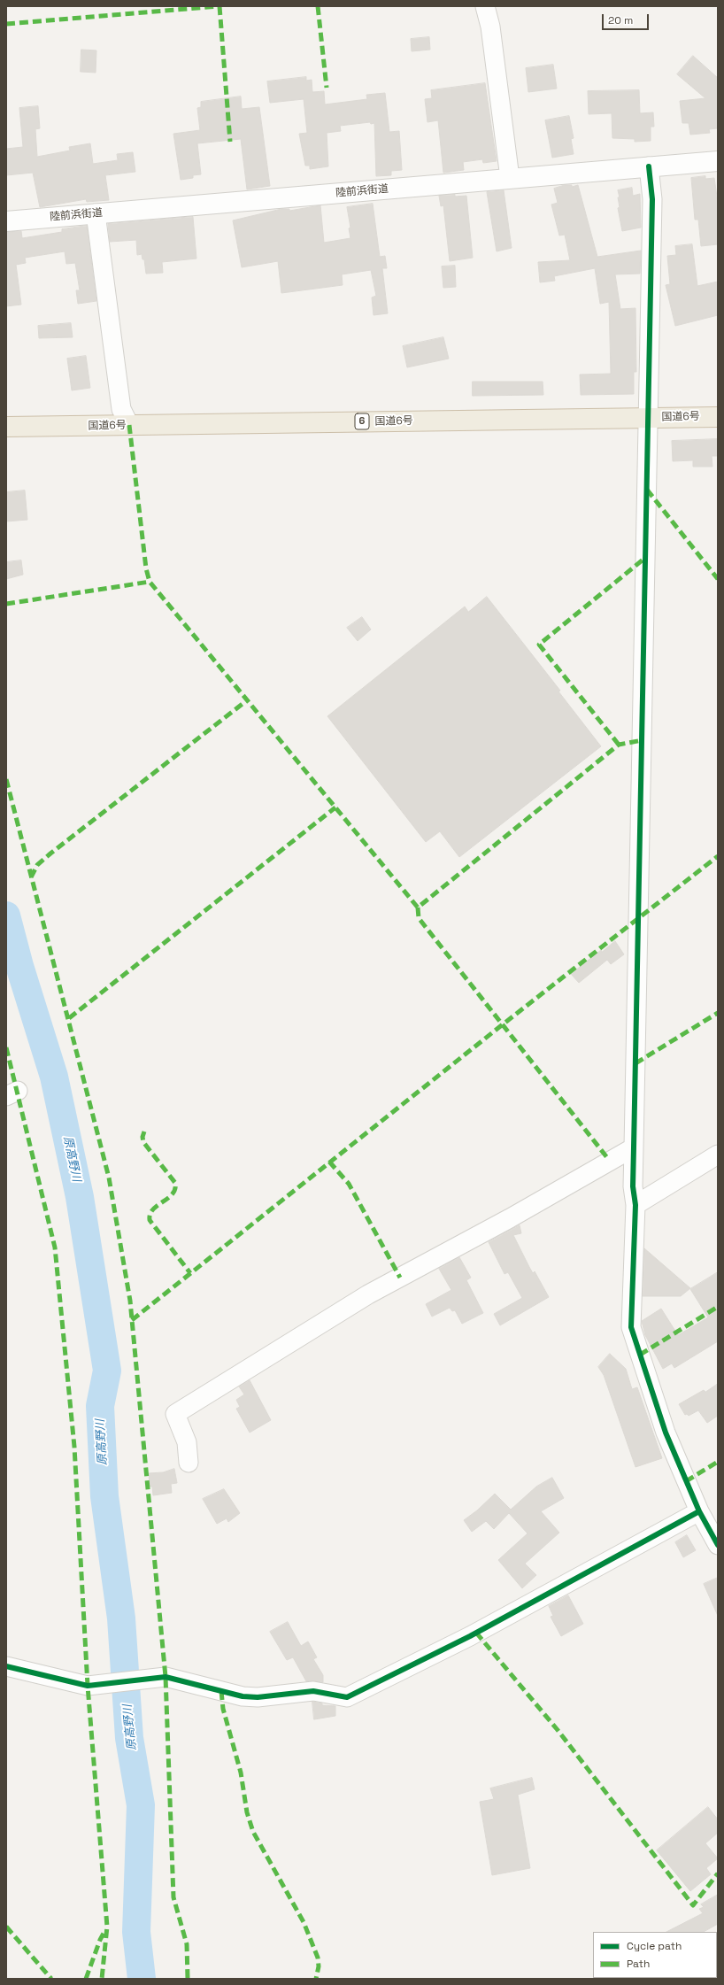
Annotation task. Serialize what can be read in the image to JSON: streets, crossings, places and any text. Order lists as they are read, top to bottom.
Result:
{
  "streets": {
    "highway": ["国道6号", "6"],
    "street": ["陸前浜街道"]
  },
  "water": ["原高野川"],
  "legend": ["Cycle path", "Path"],
  "scale_bar": "20 m"
}
